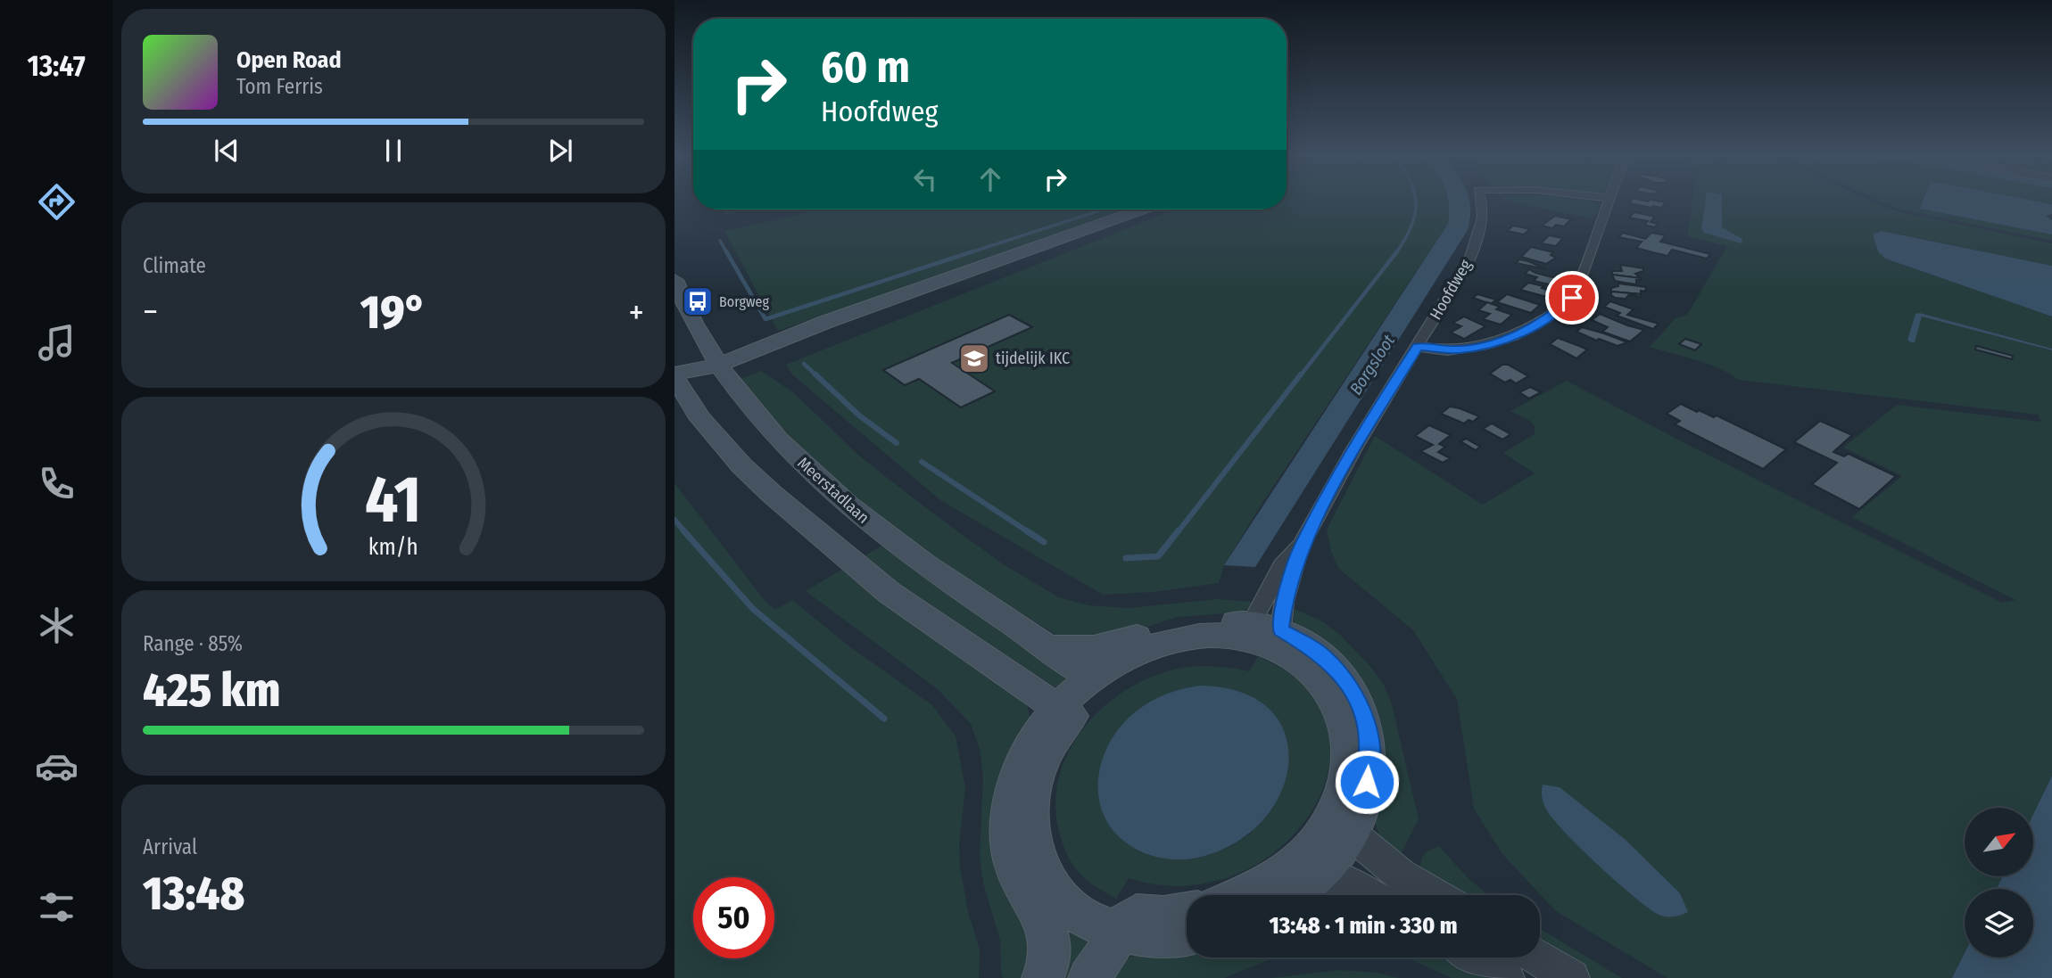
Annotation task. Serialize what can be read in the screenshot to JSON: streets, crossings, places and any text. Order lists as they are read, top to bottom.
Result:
{
  "streets": {
    "main road": ["Meerstadlaan"],
    "street": ["Hoofdweg"]
  },
  "water": ["Borgsloot"],
  "places": {
    "bus stop": ["Borgweg"],
    "school or university": ["tijdelijk IKC"]
  },
  "north": "top right",
  "page": {
    "tabs": "13:47",
    "turn": ["60 m", "Hoofdweg"],
    "song": ["Open Road", "Tom Ferris"],
    "tile": [
      "Climate",
      ["Range · 85%", "425 km"],
      ["Arrival", "13:48"]
    ],
    "heat": ["−", "19°", "+"],
    "limit": "50",
    "trip": "13:48 · 1 min · 330 m",
    "gauge": ["41", "km/h"]
  }
}
